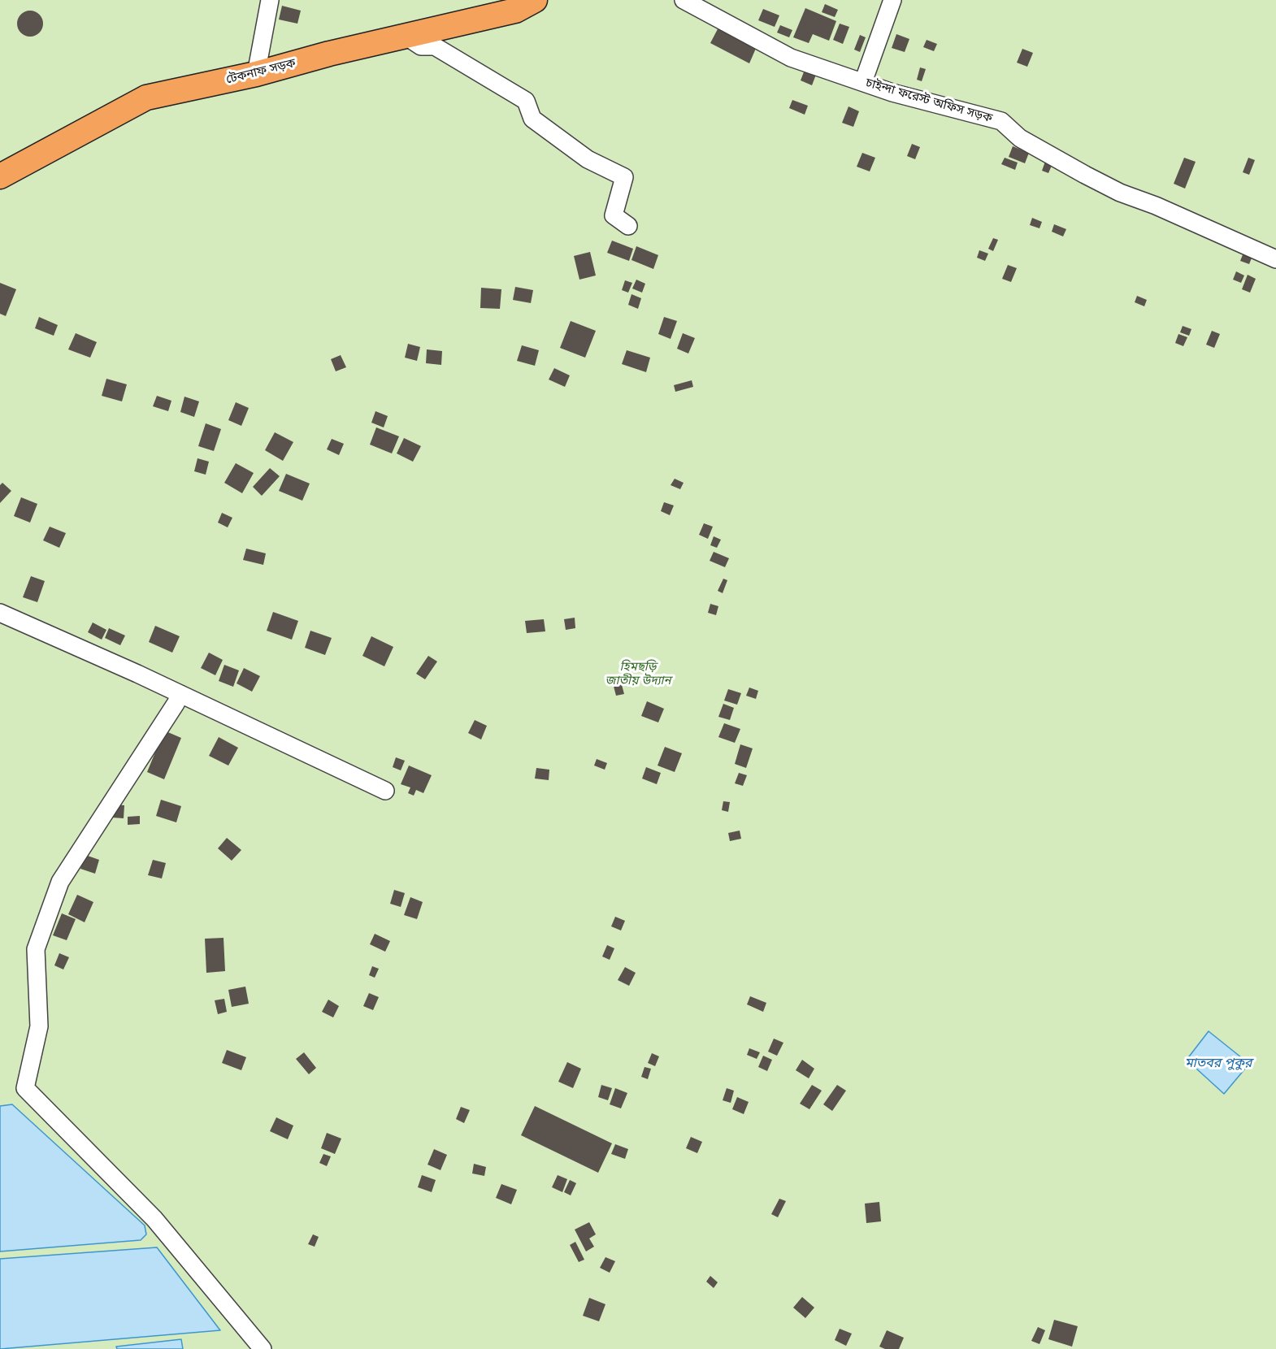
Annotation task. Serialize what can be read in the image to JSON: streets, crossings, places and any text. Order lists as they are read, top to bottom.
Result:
{
  "streets": {
    "highway": ["টেকনাফ সড়ক"],
    "street": ["চাইন্দা ফরেস্ট অফিস সড়ক"]
  },
  "water": ["মাতবর পুকুর"],
  "parks": ["হিমছড়ি জাতীয় উদ্যান"]
}
